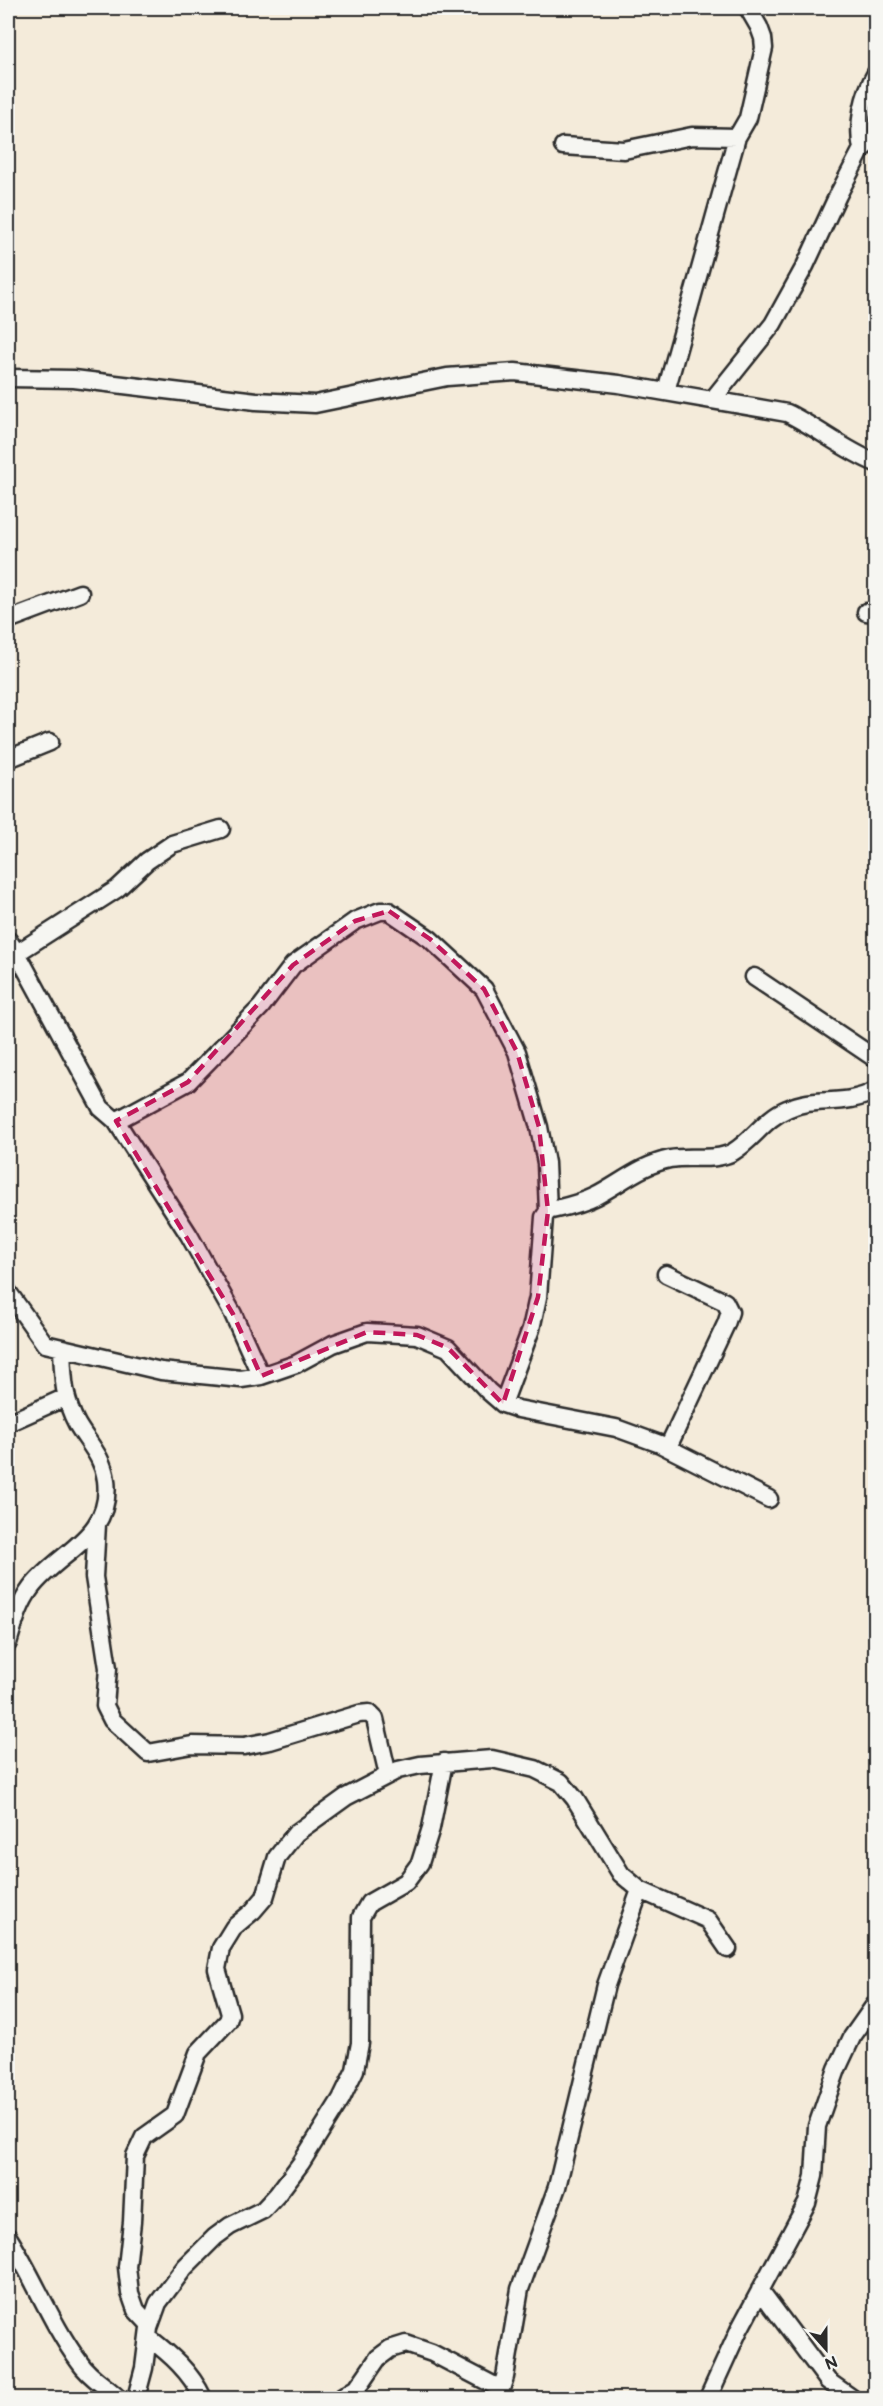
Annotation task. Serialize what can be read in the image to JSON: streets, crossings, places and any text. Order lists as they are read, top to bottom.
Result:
{
  "north": "bottom"
}
